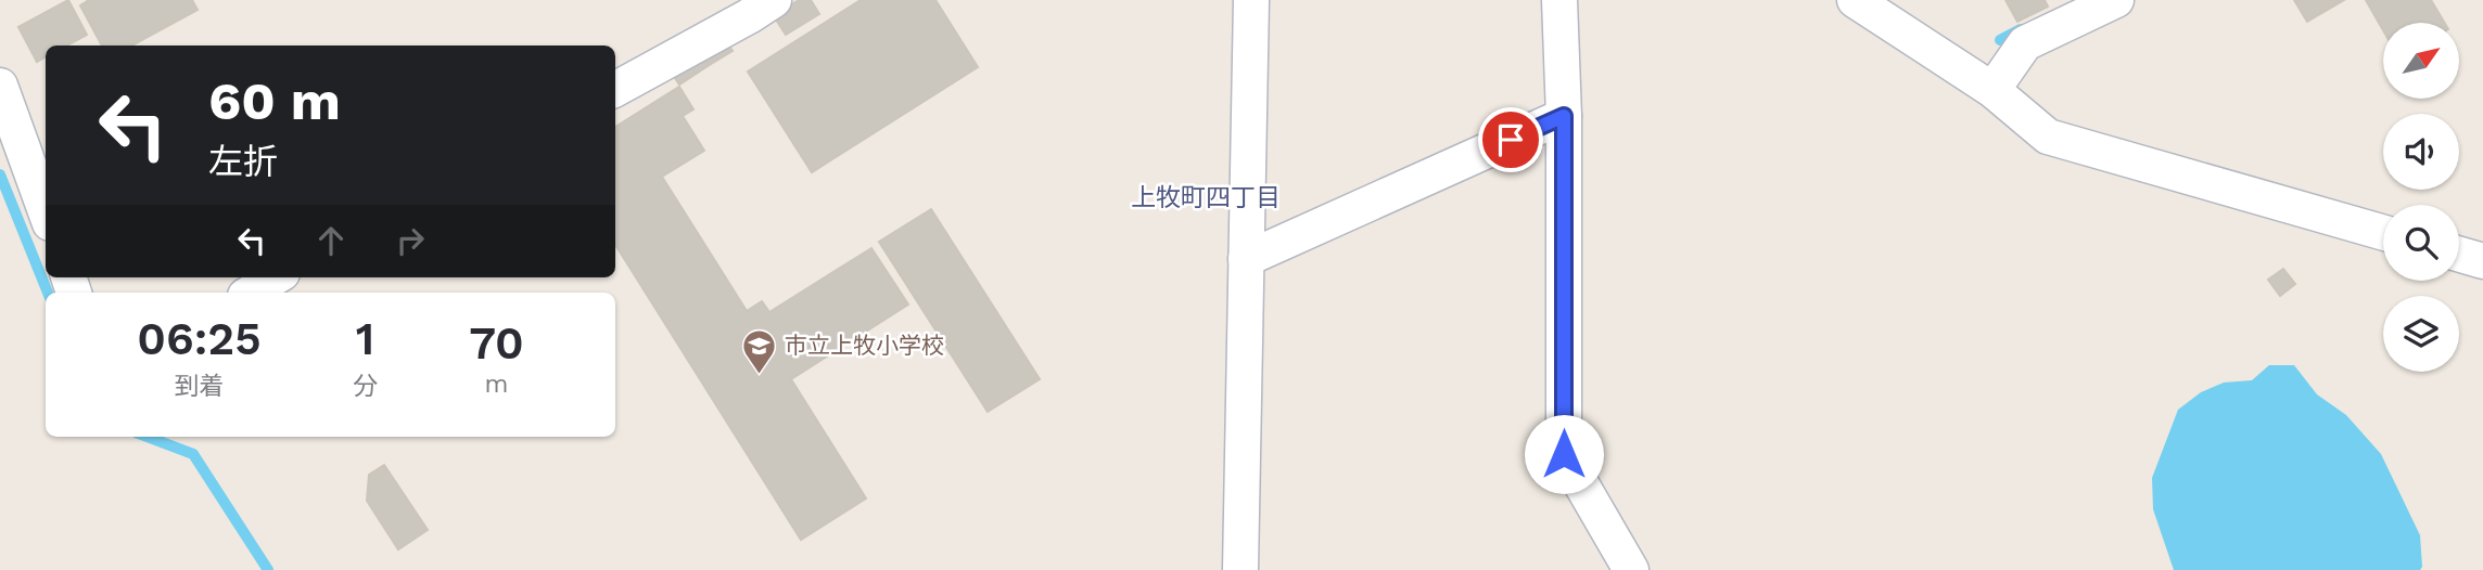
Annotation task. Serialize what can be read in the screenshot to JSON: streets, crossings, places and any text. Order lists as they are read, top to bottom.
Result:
{
  "districts": ["上牧町四丁目"],
  "places": {
    "school or university": ["市立上牧小学校"]
  },
  "north": "top right",
  "page": {
    "turn": ["60 m", "左折"],
    "eta": [
      "06:25",
      "到着",
      "1",
      "分",
      "70",
      "m"
    ]
  }
}
